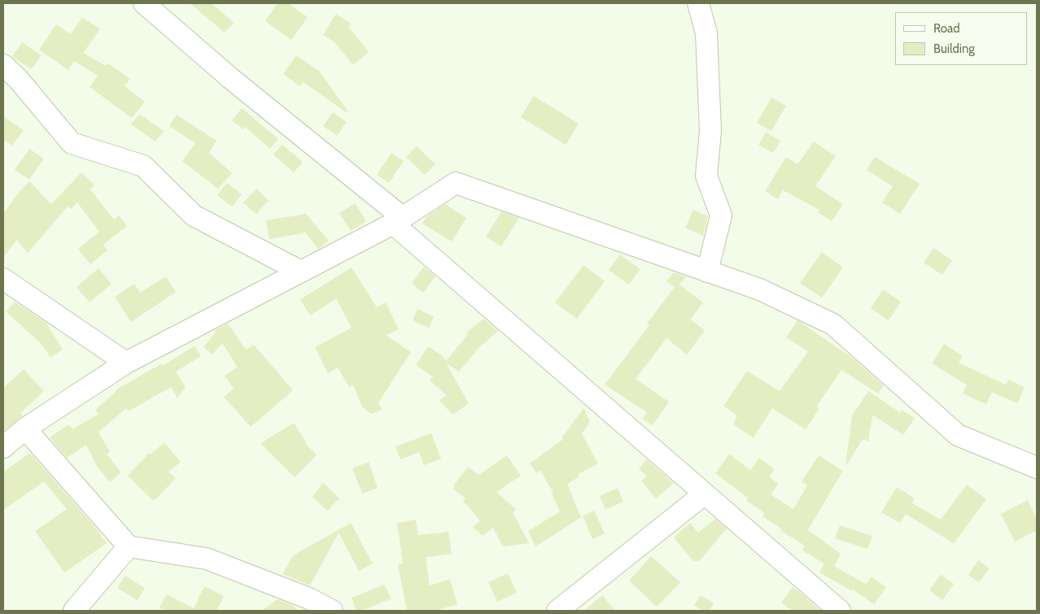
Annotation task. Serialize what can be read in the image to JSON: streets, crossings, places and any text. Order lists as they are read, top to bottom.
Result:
{
  "legend": ["Road", "Building"]
}
